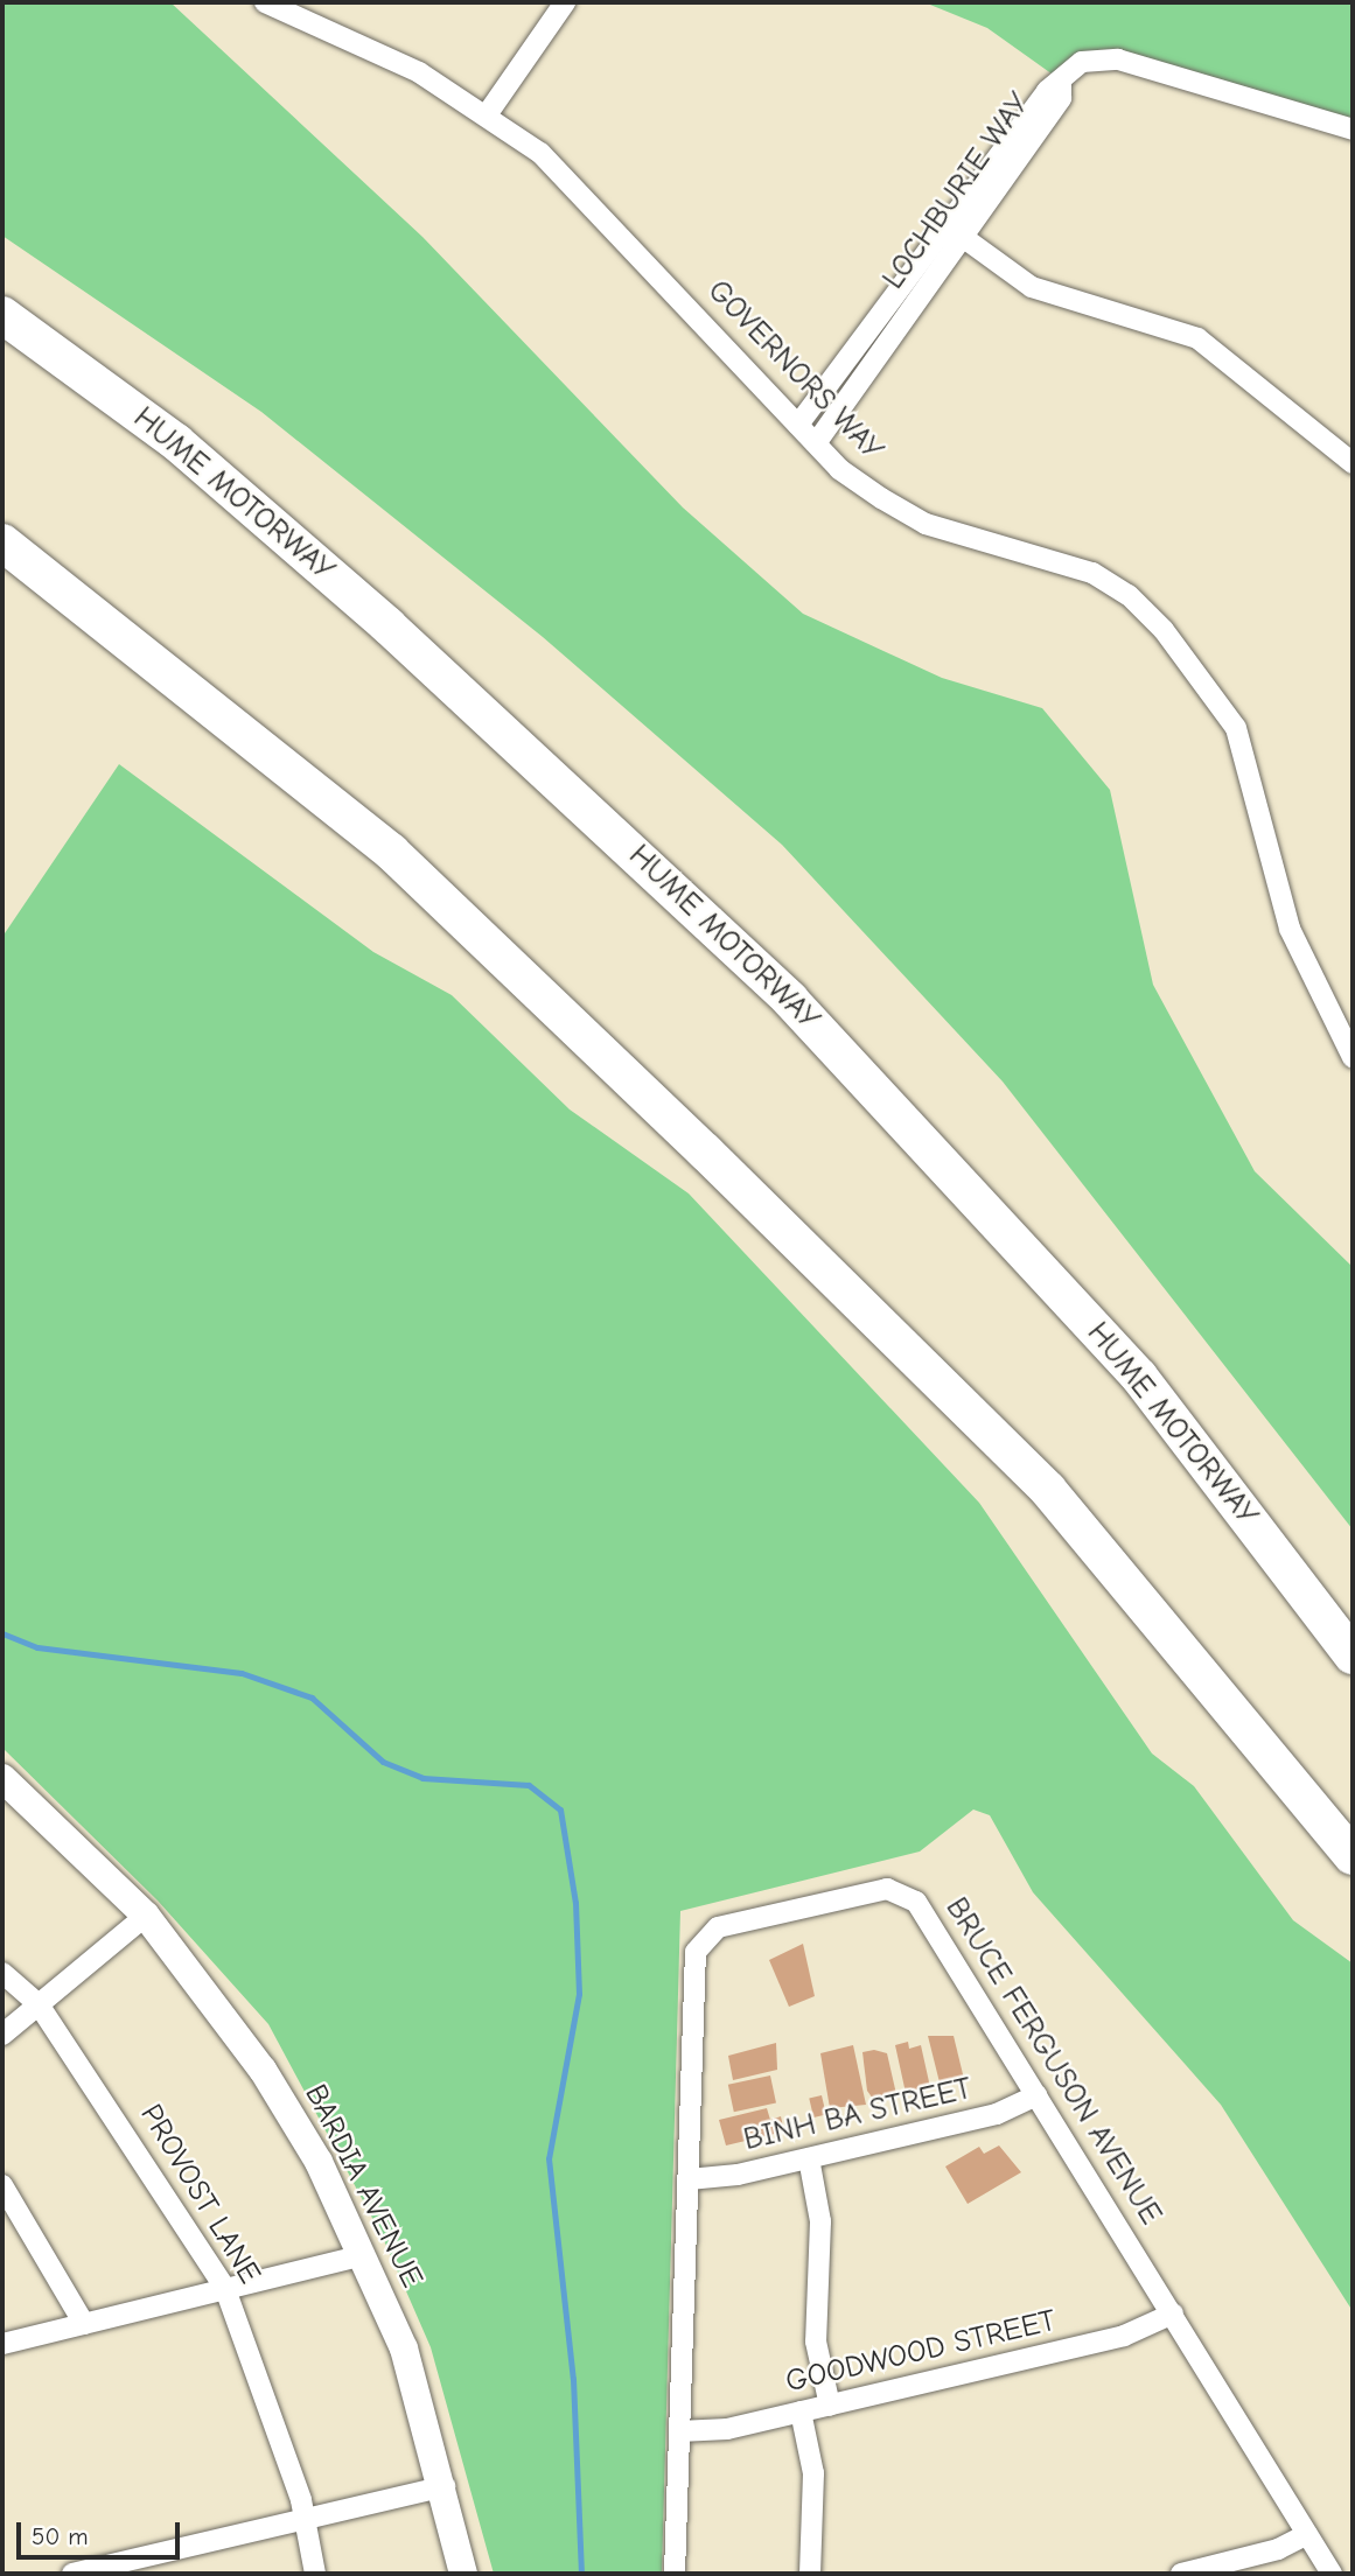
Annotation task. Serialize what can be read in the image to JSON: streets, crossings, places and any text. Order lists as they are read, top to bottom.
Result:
{
  "streets": {
    "highway": ["HUME MOTORWAY"],
    "street": [
      "LOCHBURIE WAY",
      "GOVERNORS WAY",
      "BRUCE FERGUSON AVENUE",
      "BINH BA STREET",
      "BARDIA AVENUE",
      "PROVOST LANE",
      "GOODWOOD STREET"
    ]
  },
  "crossings": [
    ["LOCHBURIE WAY", "GOVERNORS WAY"],
    ["BRUCE FERGUSON AVENUE", "BINH BA STREET"],
    ["BRUCE FERGUSON AVENUE", "GOODWOOD STREET"]
  ],
  "scale_bar": "50 m"
}
